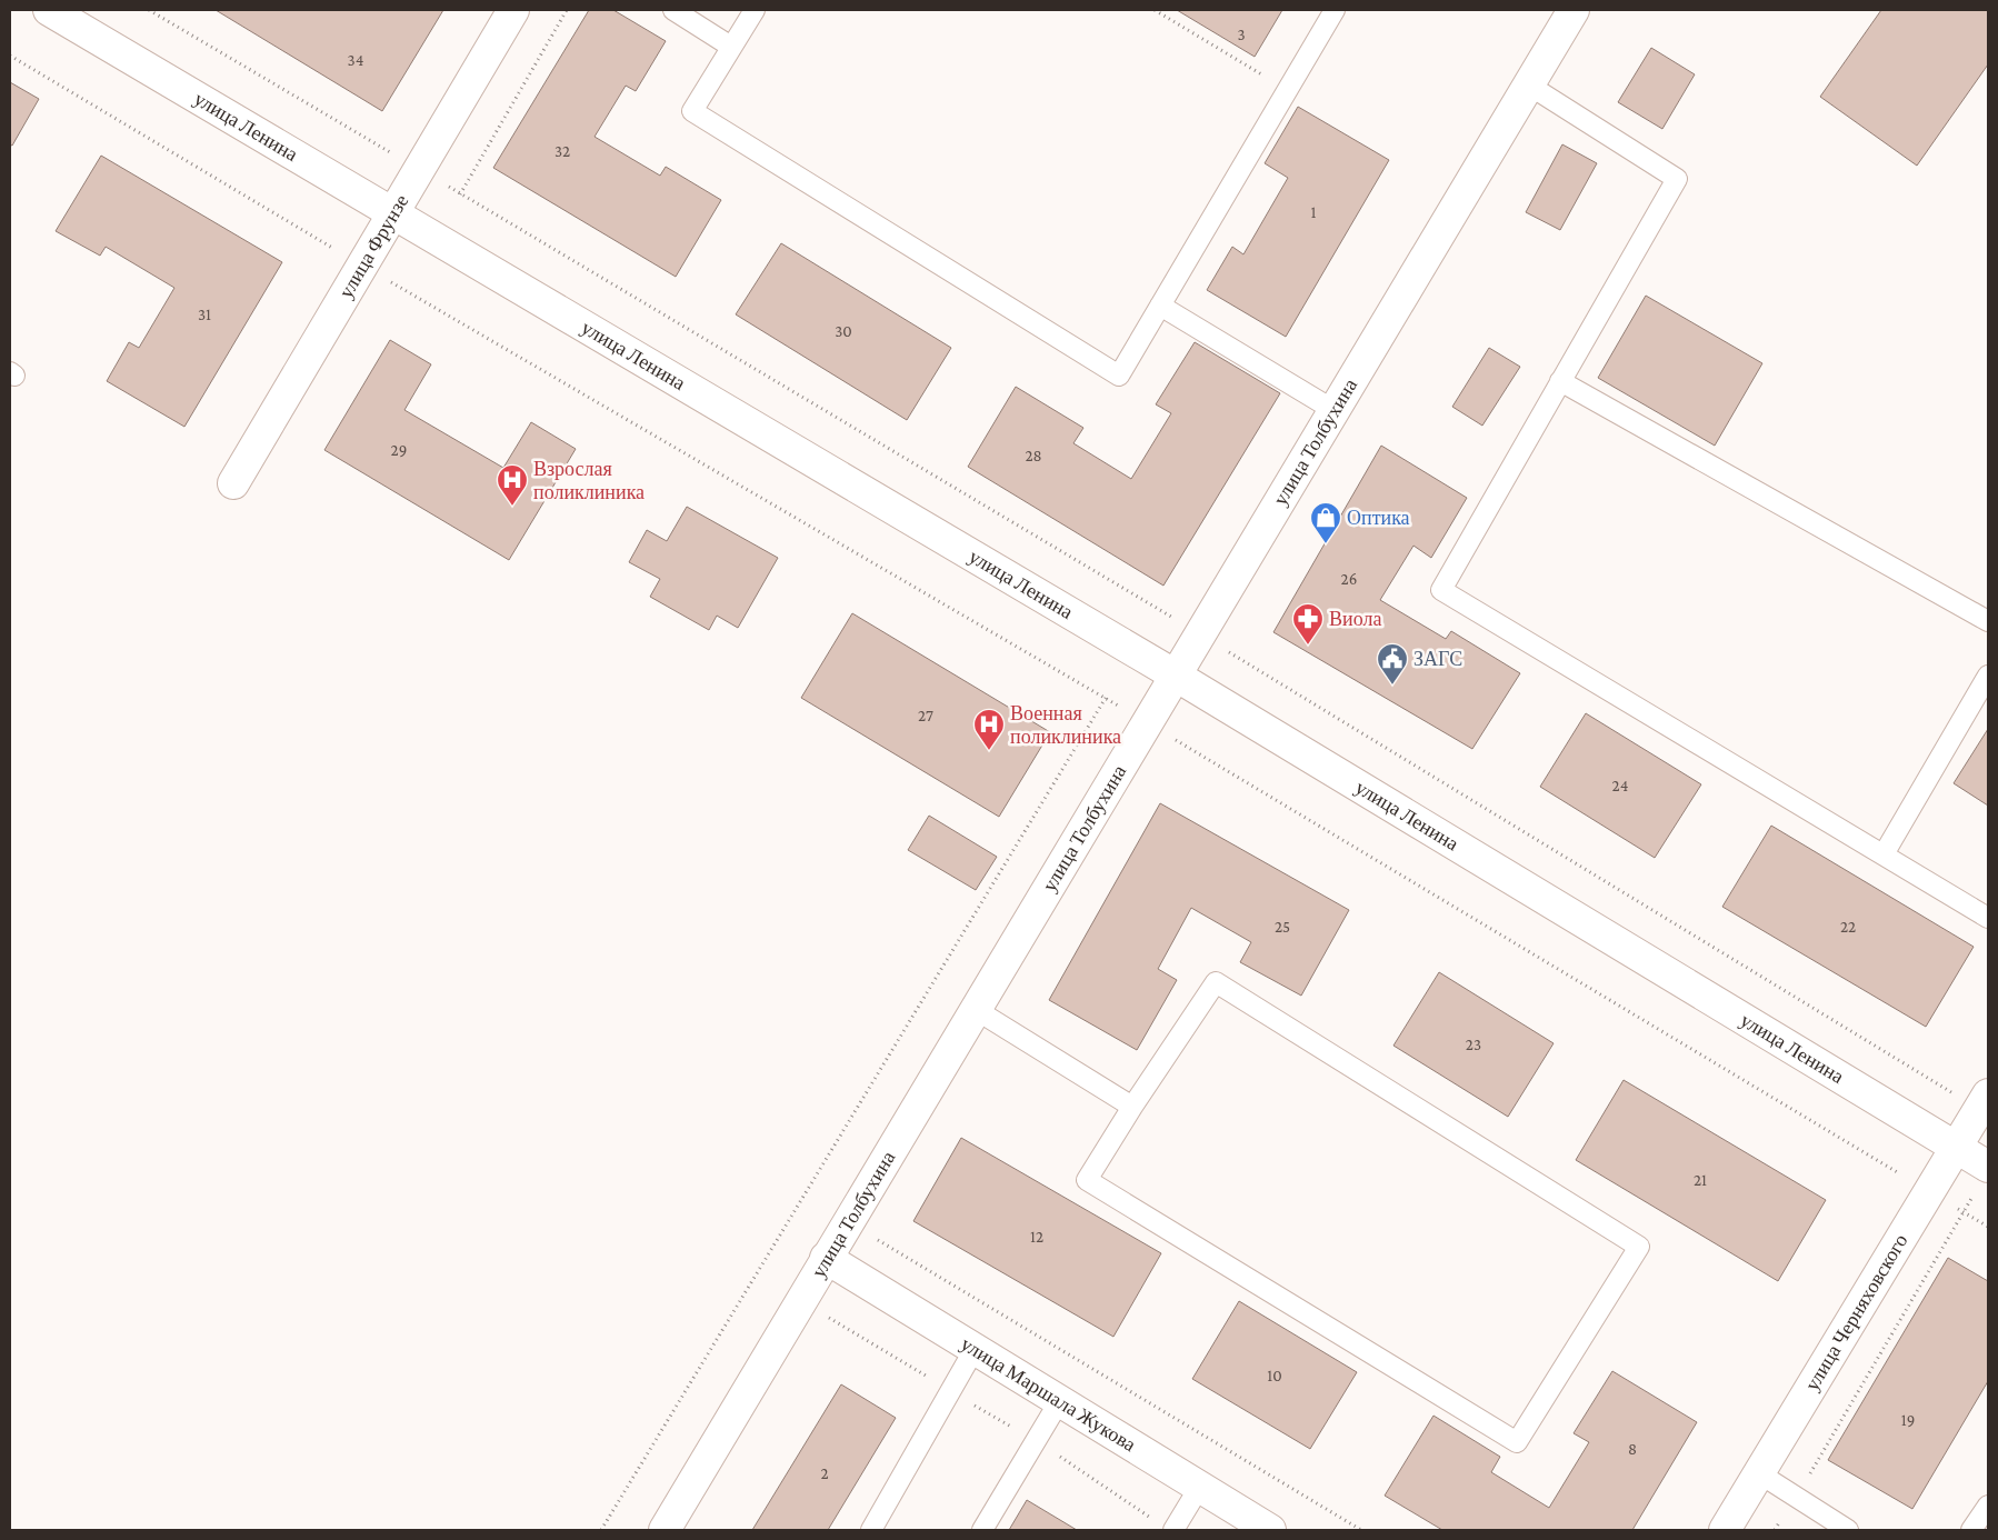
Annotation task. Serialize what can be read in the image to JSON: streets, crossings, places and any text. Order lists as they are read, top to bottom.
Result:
{
  "streets": {
    "street": [
      "улица Ленина",
      "улица Фрунзе",
      "улица Толбухина",
      "улица Черняховского",
      "улица Маршала Жукова"
    ]
  },
  "crossings": [
    ["улица Ленина", "улица Фрунзе"],
    ["улица Ленина", "улица Толбухина"],
    ["улица Ленина", "улица Черняховского"],
    ["улица Толбухина", "улица Маршала Жукова"]
  ],
  "places": {
    "hospital": ["Взрослая поликлиника", "Военная поликлиника"],
    "shop": ["Оптика"],
    "pharmacy": ["Виола"],
    "public building": ["ЗАГС"]
  },
  "house_numbers": [
    "3",
    "34",
    "32",
    "1",
    "31",
    "30",
    "29",
    "28",
    "26",
    "27",
    "24",
    "25",
    "22",
    "23",
    "21",
    "12",
    "10",
    "19",
    "8",
    "2"
  ]
}
